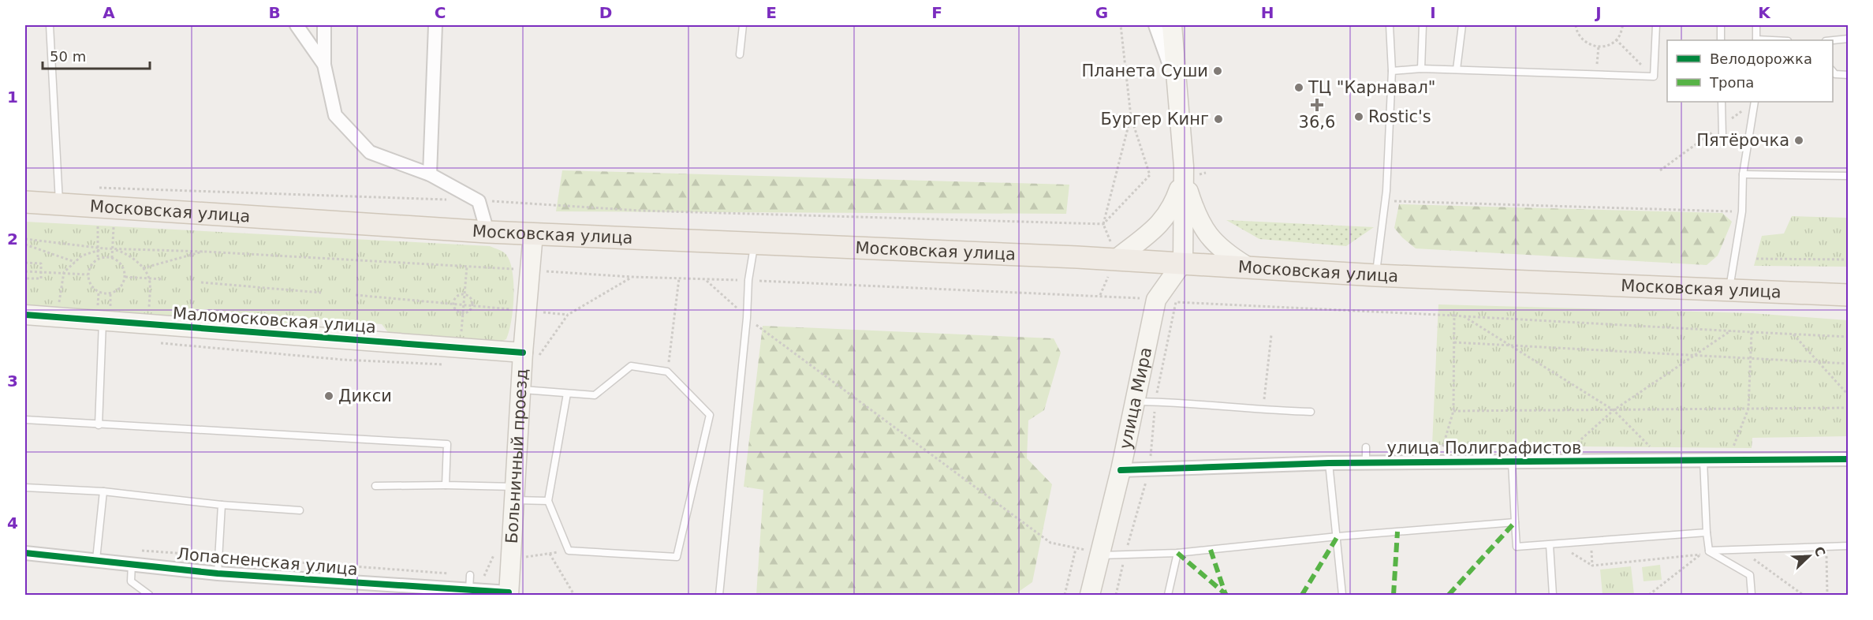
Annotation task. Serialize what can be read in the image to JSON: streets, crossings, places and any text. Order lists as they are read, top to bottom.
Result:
{
  "streets": {
    "main road": ["Московская улица"],
    "street": [
      "Маломосковская улица",
      "улица Мира",
      "улица Полиграфистов",
      "Больничный проезд",
      "Лопасненская улица"
    ]
  },
  "crossings": [
    ["Московская улица", "улица Мира"],
    ["Московская улица", "Больничный проезд"],
    ["Маломосковская улица", "Больничный проезд"],
    ["улица Мира", "улица Полиграфистов"],
    ["Больничный проезд", "Лопасненская улица"]
  ],
  "places": {
    "other": [
      "Планета Суши",
      "ТЦ \"Карнавал\"",
      "Rostic's",
      "Бургер Кинг",
      "Пятёрочка",
      "Дикси"
    ],
    "health": ["36,6"]
  },
  "legend": ["Велодорожка", "Тропа"],
  "scale_bar": "50 m",
  "north": "top right",
  "grid": {
    "columns": [
      "A",
      "B",
      "C",
      "D",
      "E",
      "F",
      "G",
      "H",
      "I",
      "J",
      "K"
    ],
    "rows": [
      "1",
      "2",
      "3",
      "4"
    ]
  }
}
